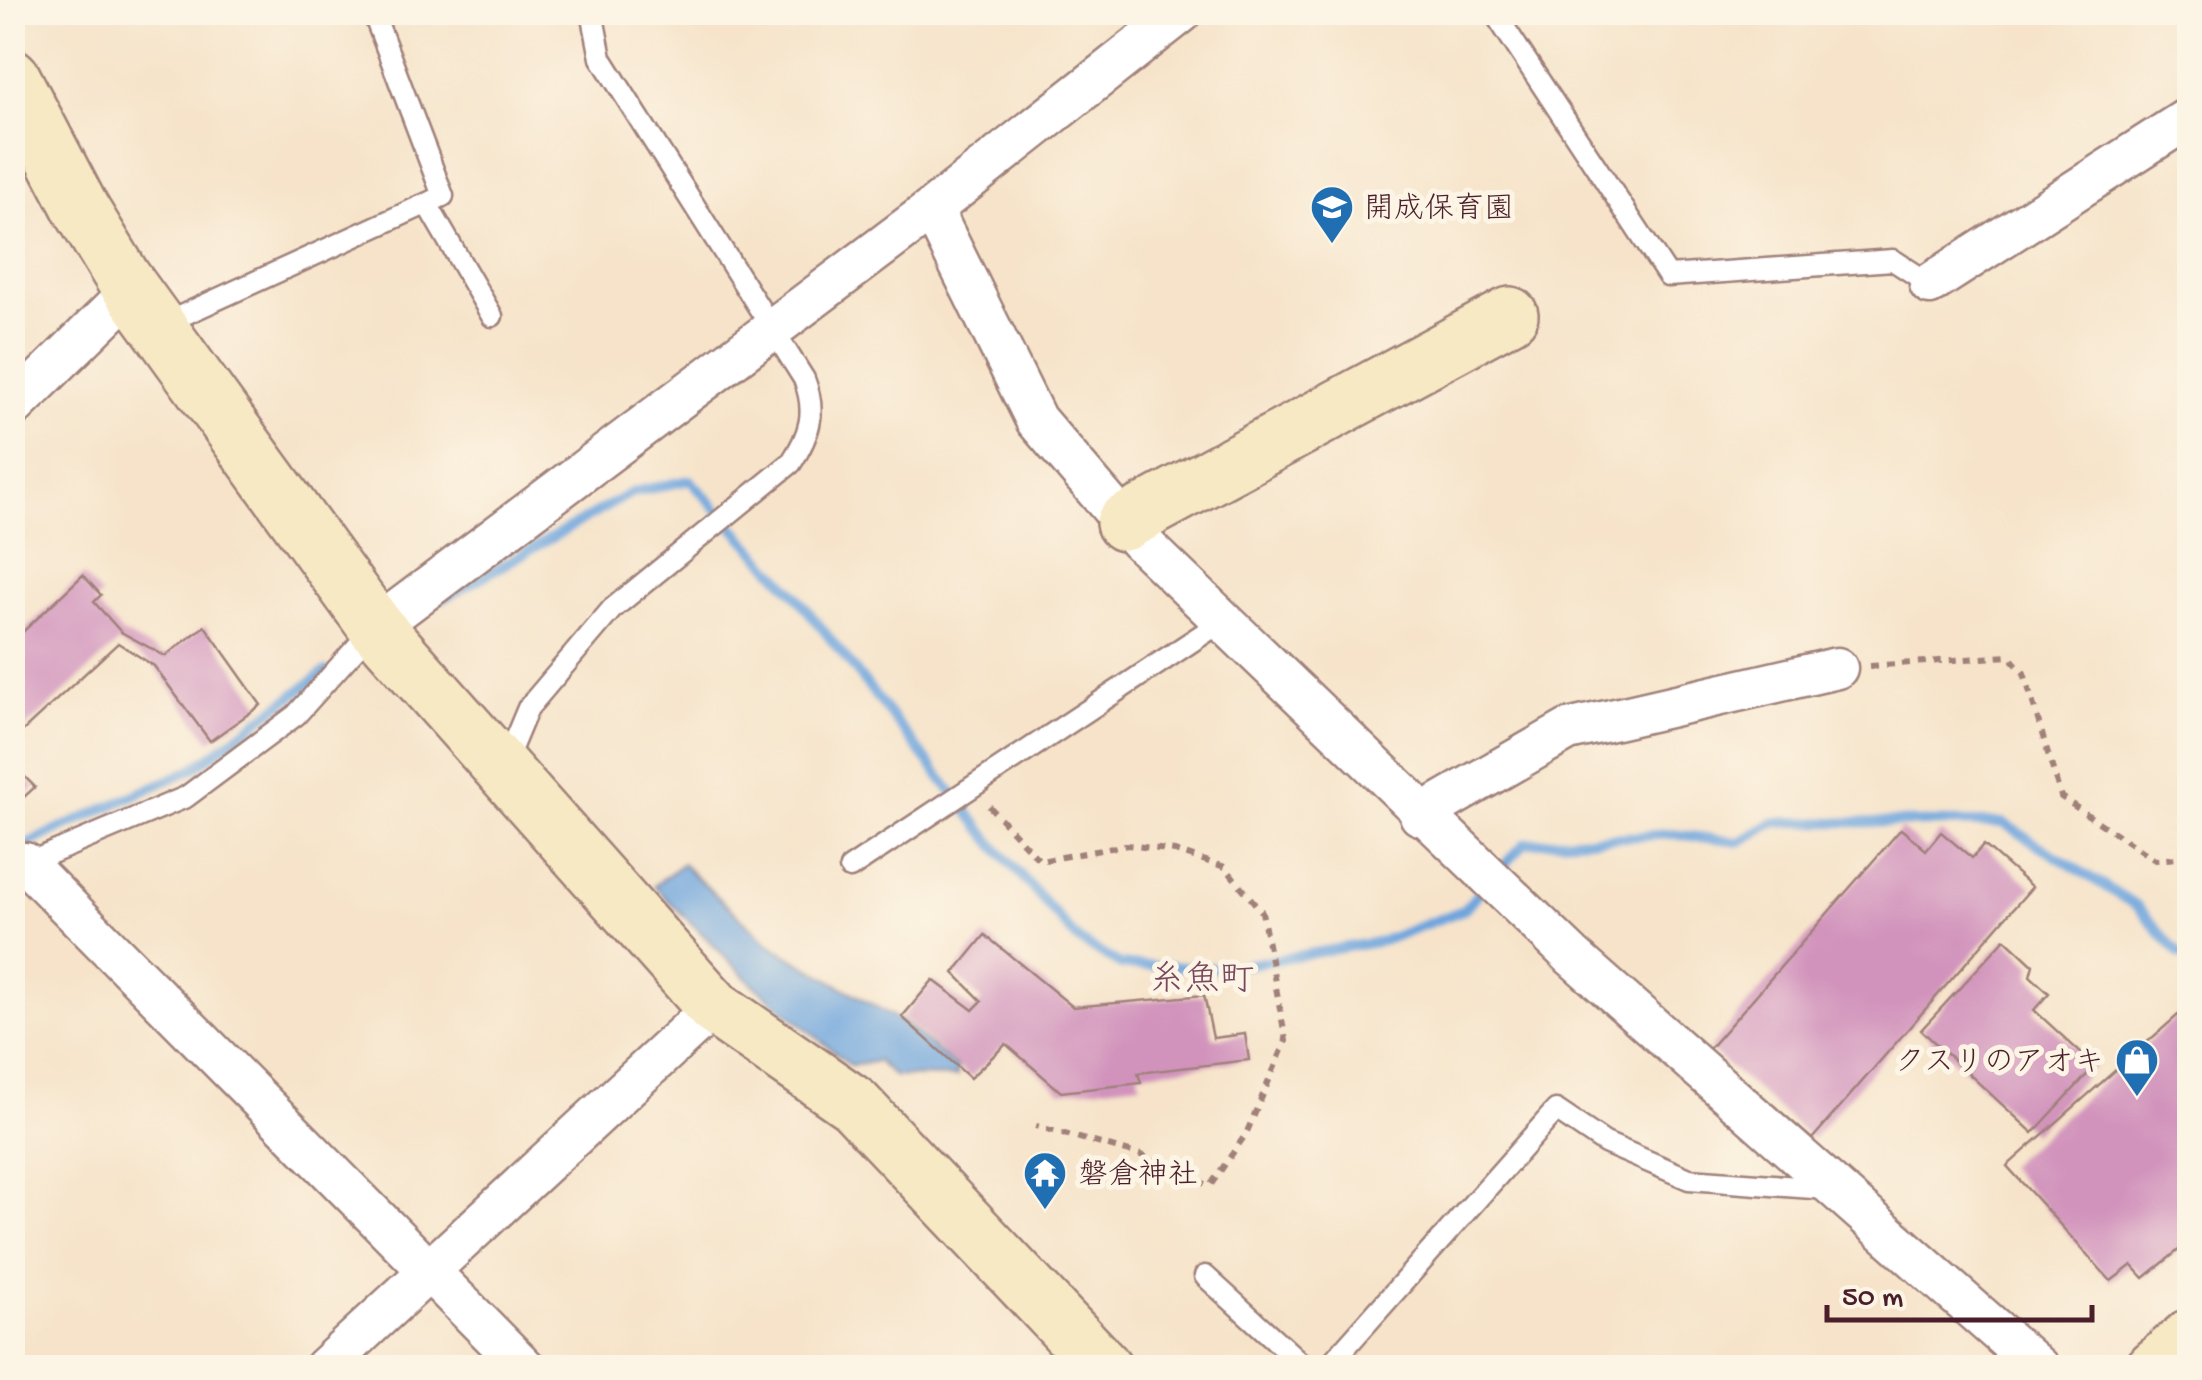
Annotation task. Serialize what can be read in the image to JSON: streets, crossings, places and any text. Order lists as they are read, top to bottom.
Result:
{
  "districts": ["糸魚町"],
  "places": {
    "school or university": ["開成保育園"],
    "shop": ["クスリのアオキ"],
    "temple": ["磐倉神社"]
  },
  "scale_bar": "50 m"
}
